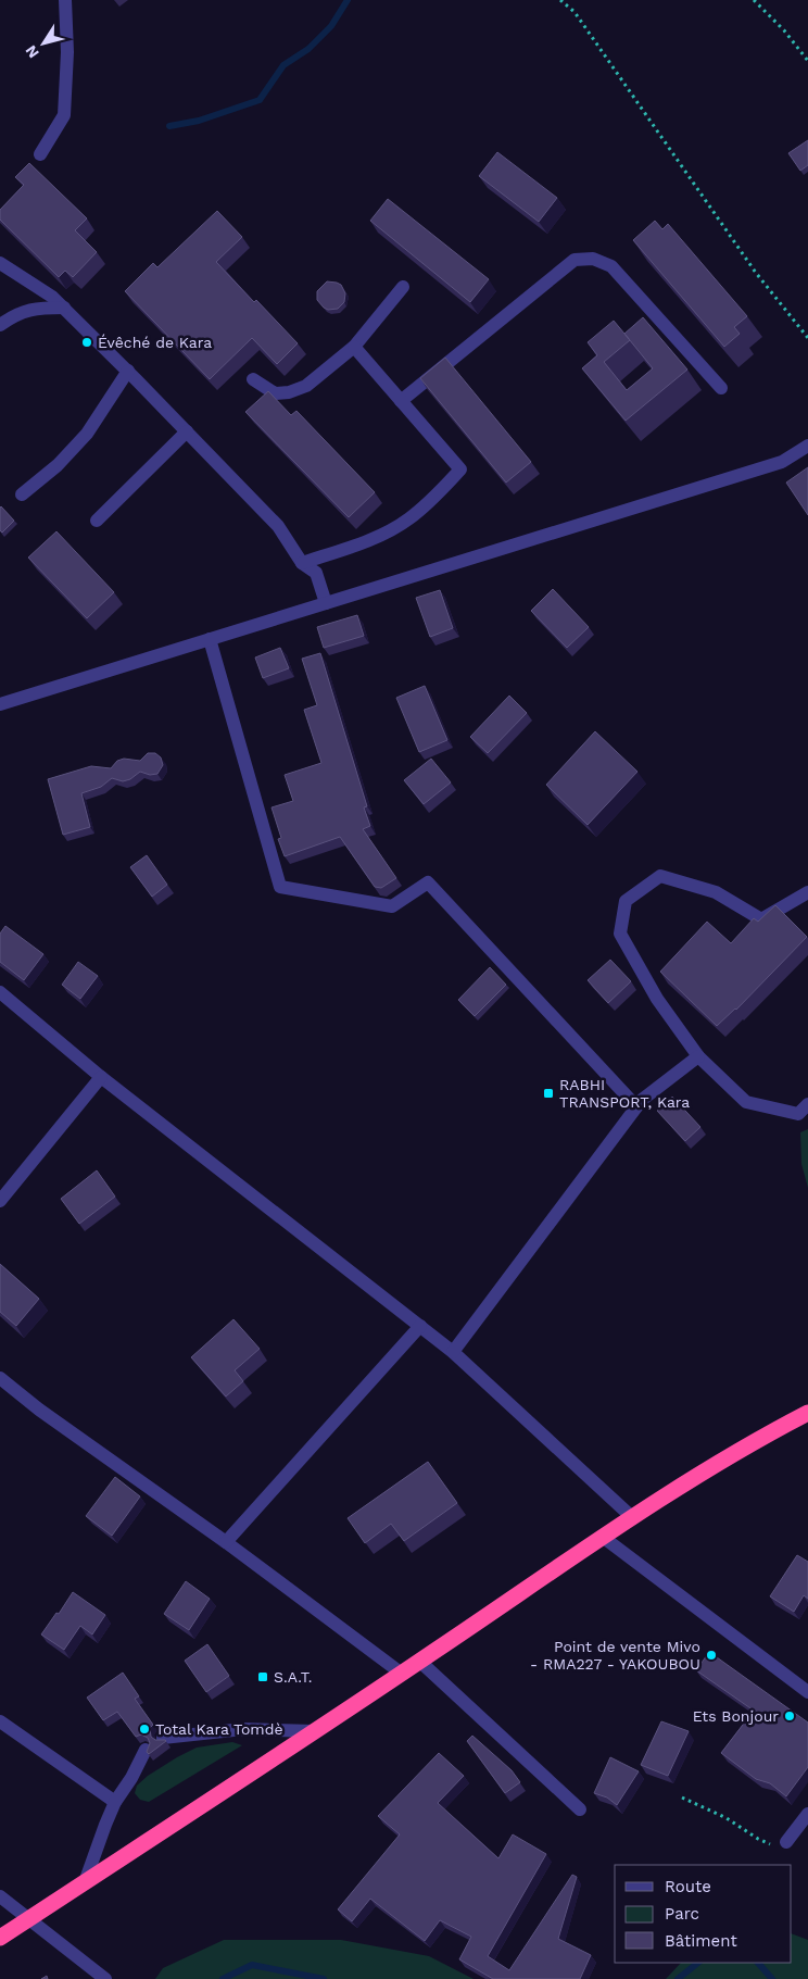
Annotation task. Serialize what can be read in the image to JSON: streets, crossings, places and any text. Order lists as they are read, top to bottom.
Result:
{
  "places": {
    "other": [
      "Évêché de Kara",
      "Point de vente Mivo - RMA227 - YAKOUBOU",
      "Ets Bonjour",
      "Total Kara Tomdè"
    ],
    "transit": ["RABHI TRANSPORT, Kara", "S.A.T."]
  },
  "legend": ["Route", "Parc", "Bâtiment"],
  "north": "bottom left"
}
